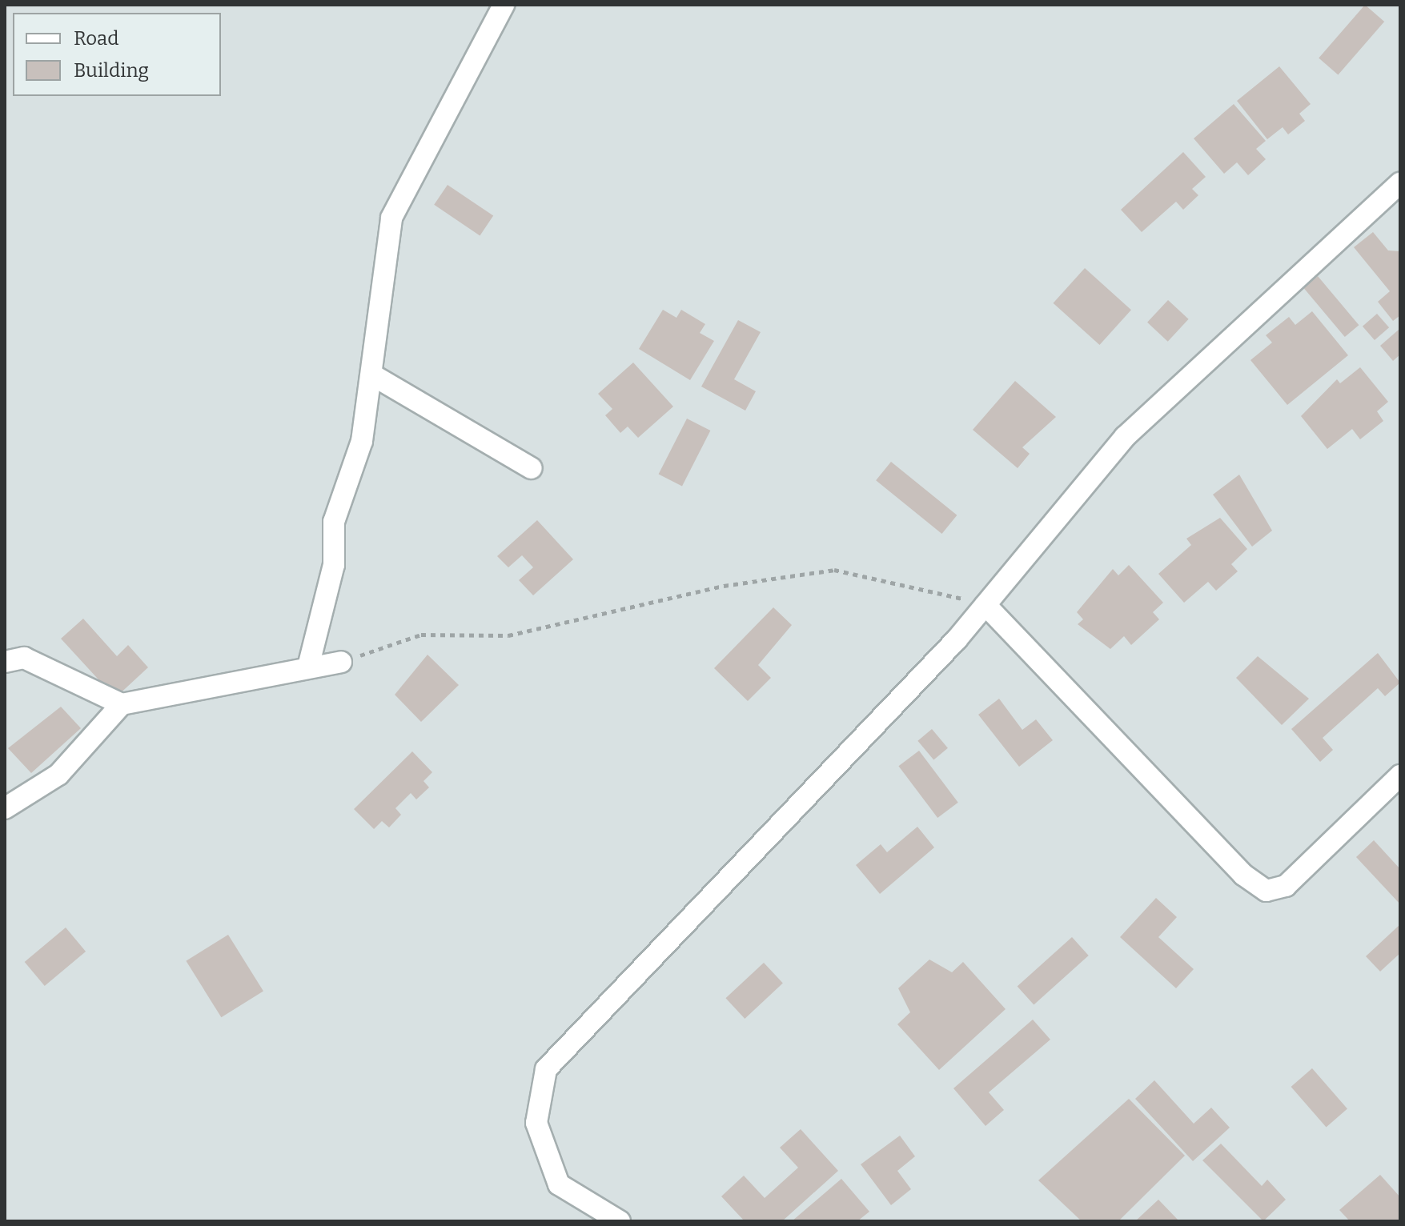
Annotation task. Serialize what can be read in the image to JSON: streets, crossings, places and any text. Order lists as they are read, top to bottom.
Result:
{
  "legend": ["Road", "Building"]
}
